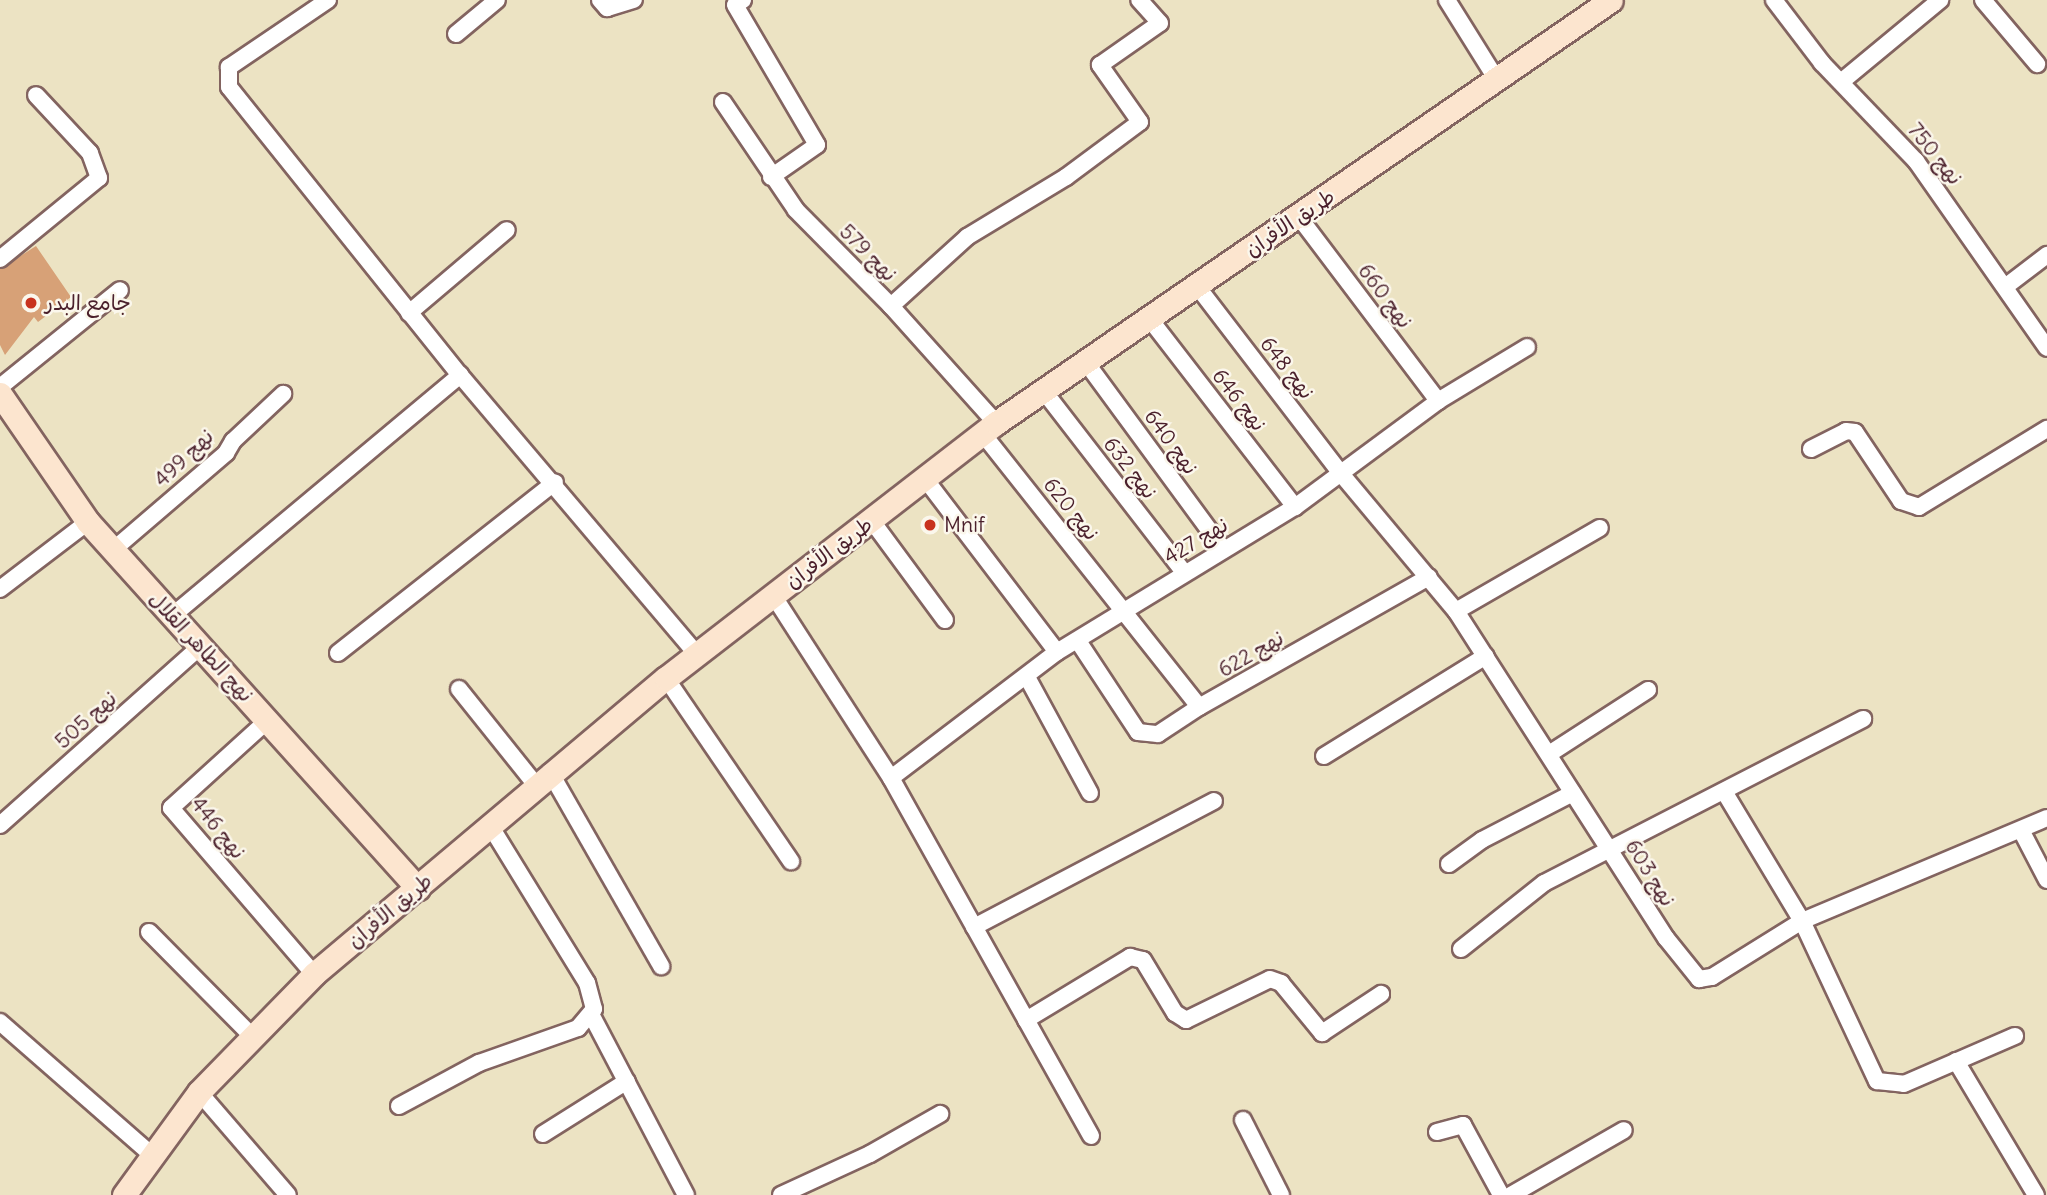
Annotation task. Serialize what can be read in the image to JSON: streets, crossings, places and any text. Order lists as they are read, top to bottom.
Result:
{
  "streets": {
    "main road": ["طريق الأفران", "نهج الطاهر القلال"],
    "street": [
      "نهج 750",
      "نهج 579",
      "نهج 660",
      "نهج 648",
      "نهج 646",
      "نهج 640",
      "نهج 499",
      "نهج 632",
      "نهج 620",
      "نهج 427",
      "نهج 622",
      "نهج 505",
      "نهج 446",
      "نهج 603"
    ]
  },
  "crossings": [
    ["طريق الأفران", "نهج 579"],
    ["طريق الأفران", "نهج 660"],
    ["طريق الأفران", "نهج 648"],
    ["طريق الأفران", "نهج 646"],
    ["طريق الأفران", "نهج 640"],
    ["طريق الأفران", "نهج 632"],
    ["طريق الأفران", "نهج 620"],
    ["طريق الأفران", "نهج الطاهر القلال"],
    ["طريق الأفران", "نهج 446"],
    ["نهج 579", "نهج 620"],
    ["نهج 660", "نهج 427"],
    ["نهج 648", "نهج 427"],
    ["نهج 648", "نهج 603"],
    ["نهج 646", "نهج 427"],
    ["نهج 640", "نهج 427"],
    ["نهج 499", "نهج الطاهر القلال"],
    ["نهج 632", "نهج 427"],
    ["نهج 620", "نهج 427"],
    ["نهج 427", "نهج 622"],
    ["نهج 427", "نهج 603"],
    ["نهج الطاهر القلال", "نهج 505"],
    ["نهج الطاهر القلال", "نهج 446"],
    ["نهج 622", "نهج 603"]
  ],
  "places": ["جامع البدر", "Mnif"]
}
